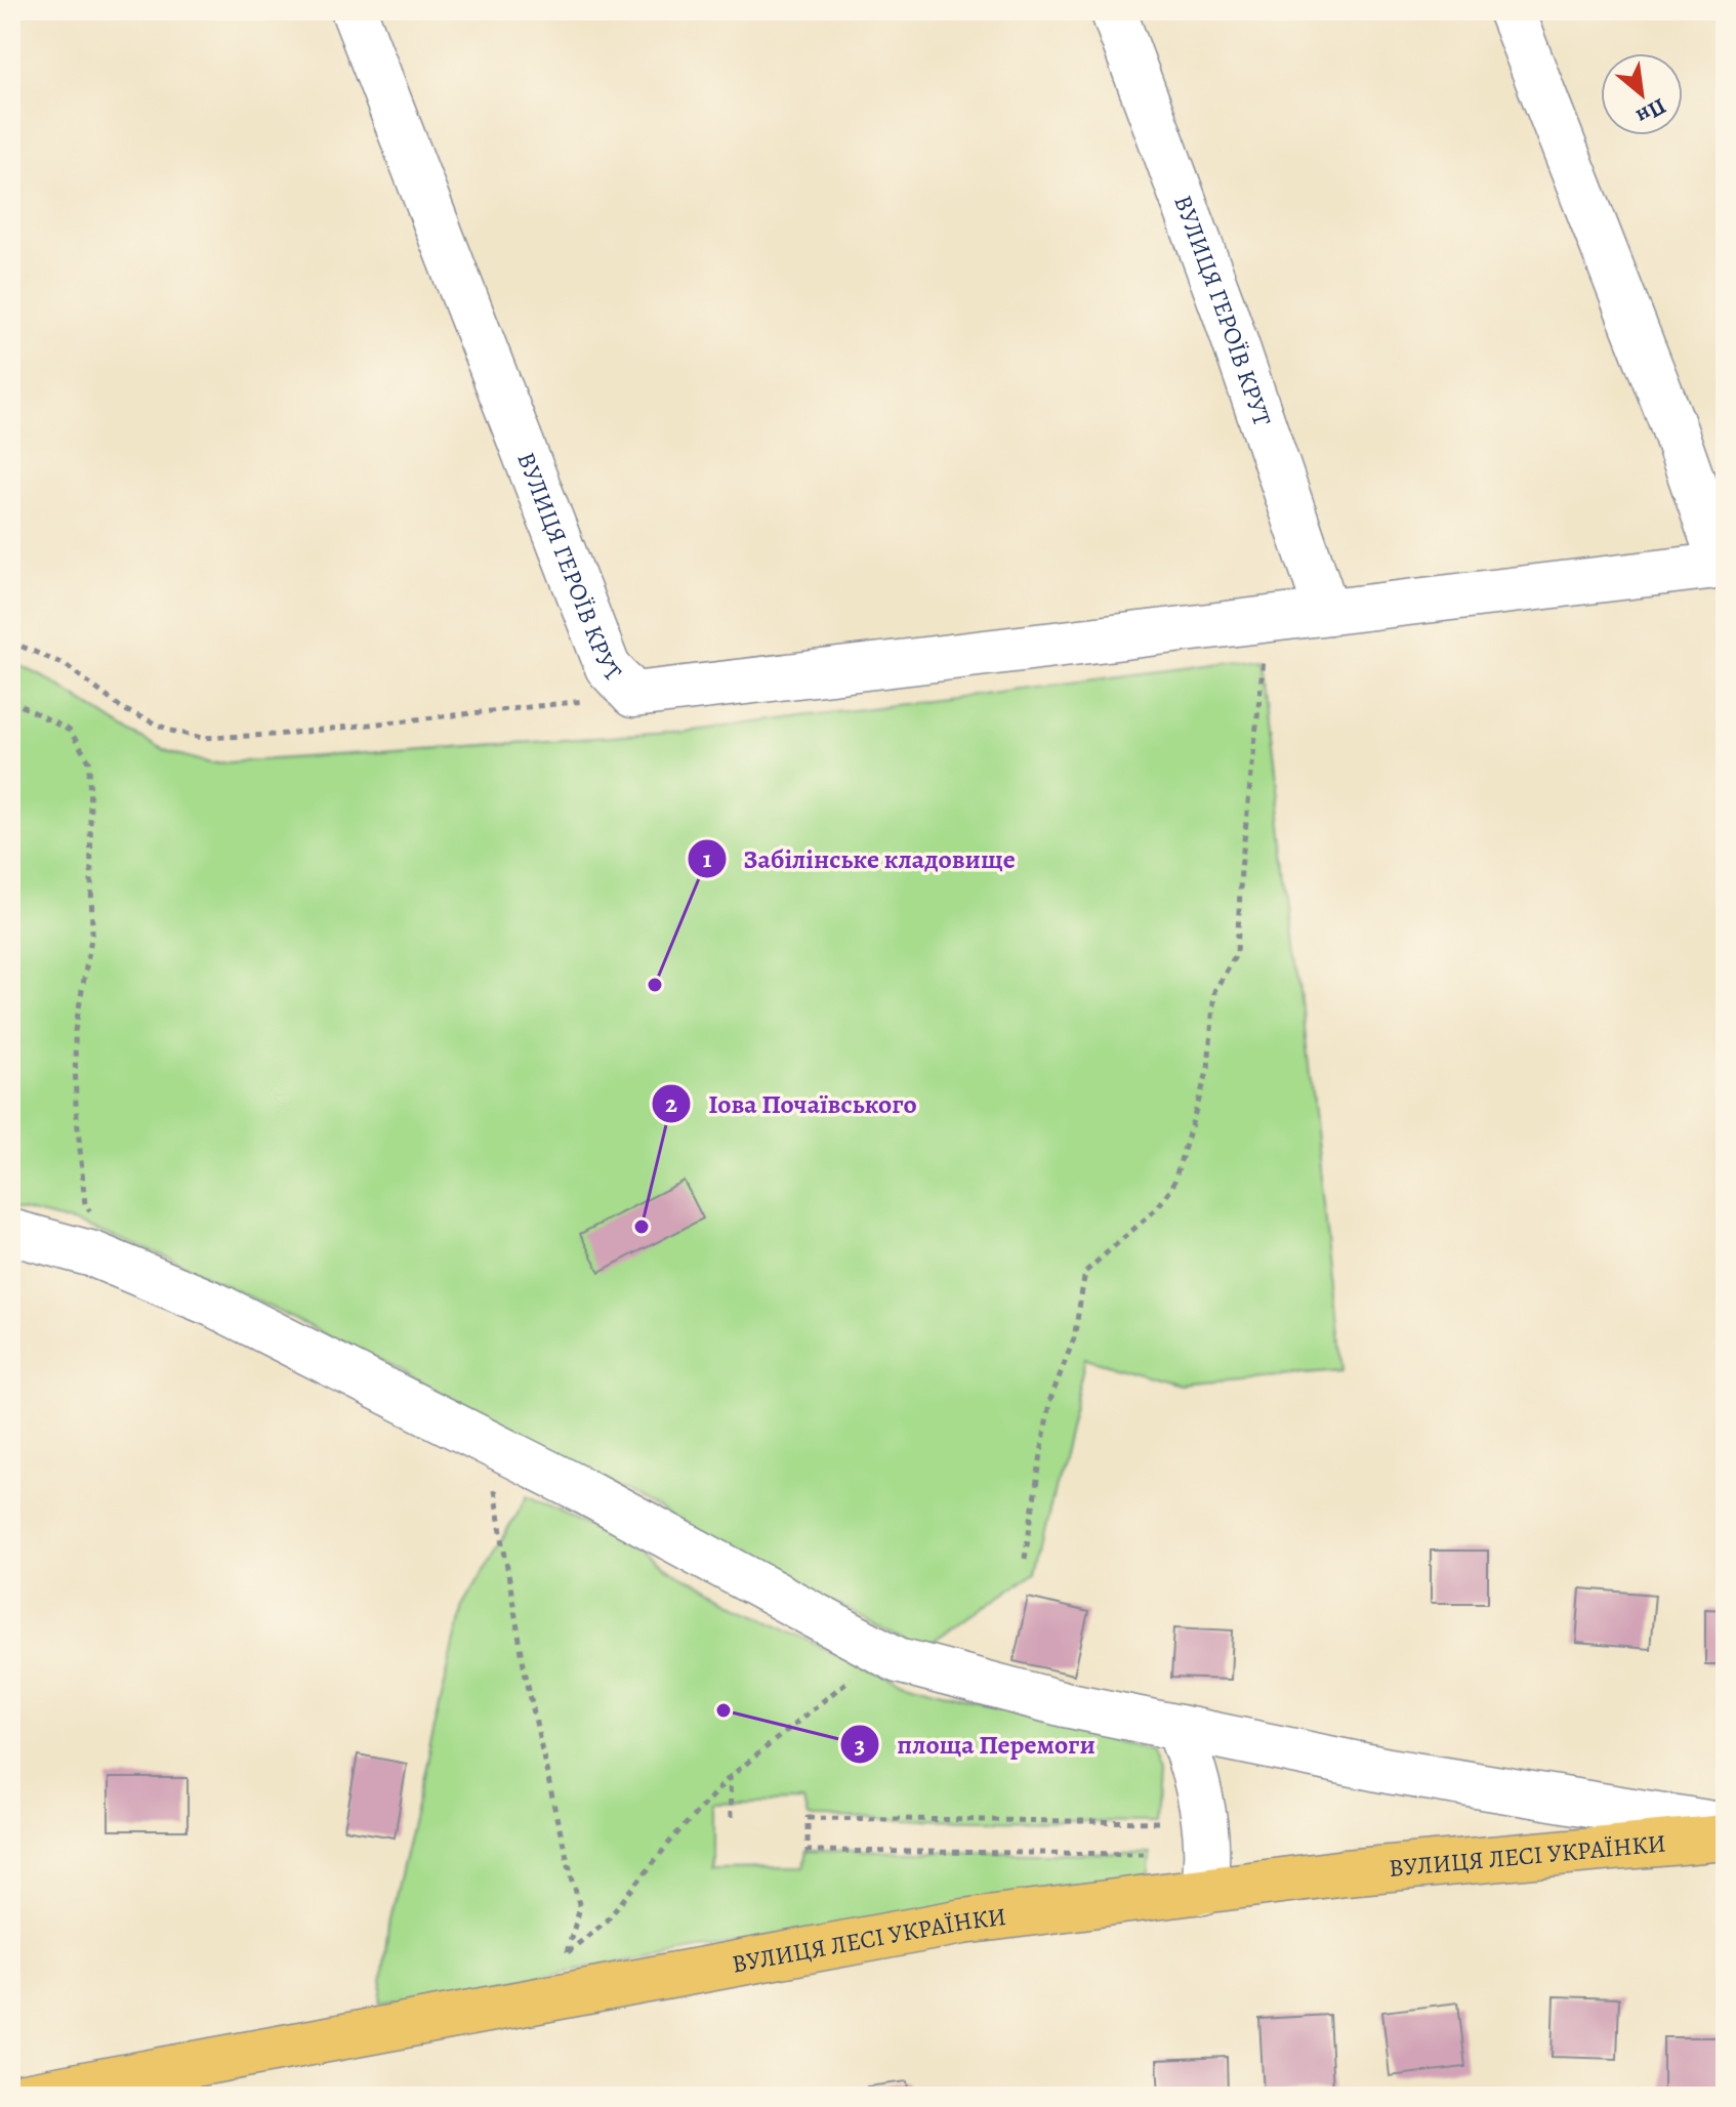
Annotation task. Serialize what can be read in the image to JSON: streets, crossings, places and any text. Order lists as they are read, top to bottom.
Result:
{
  "streets": {
    "main road": ["ВУЛИЦЯ ЛЕСІ УКРАЇНКИ"],
    "street": ["ВУЛИЦЯ ГЕРОЇВ КРУТ"]
  },
  "places": ["Забілінське кладовище", "Іова Почаївського", "площа Перемоги"],
  "north": "bottom right"
}
